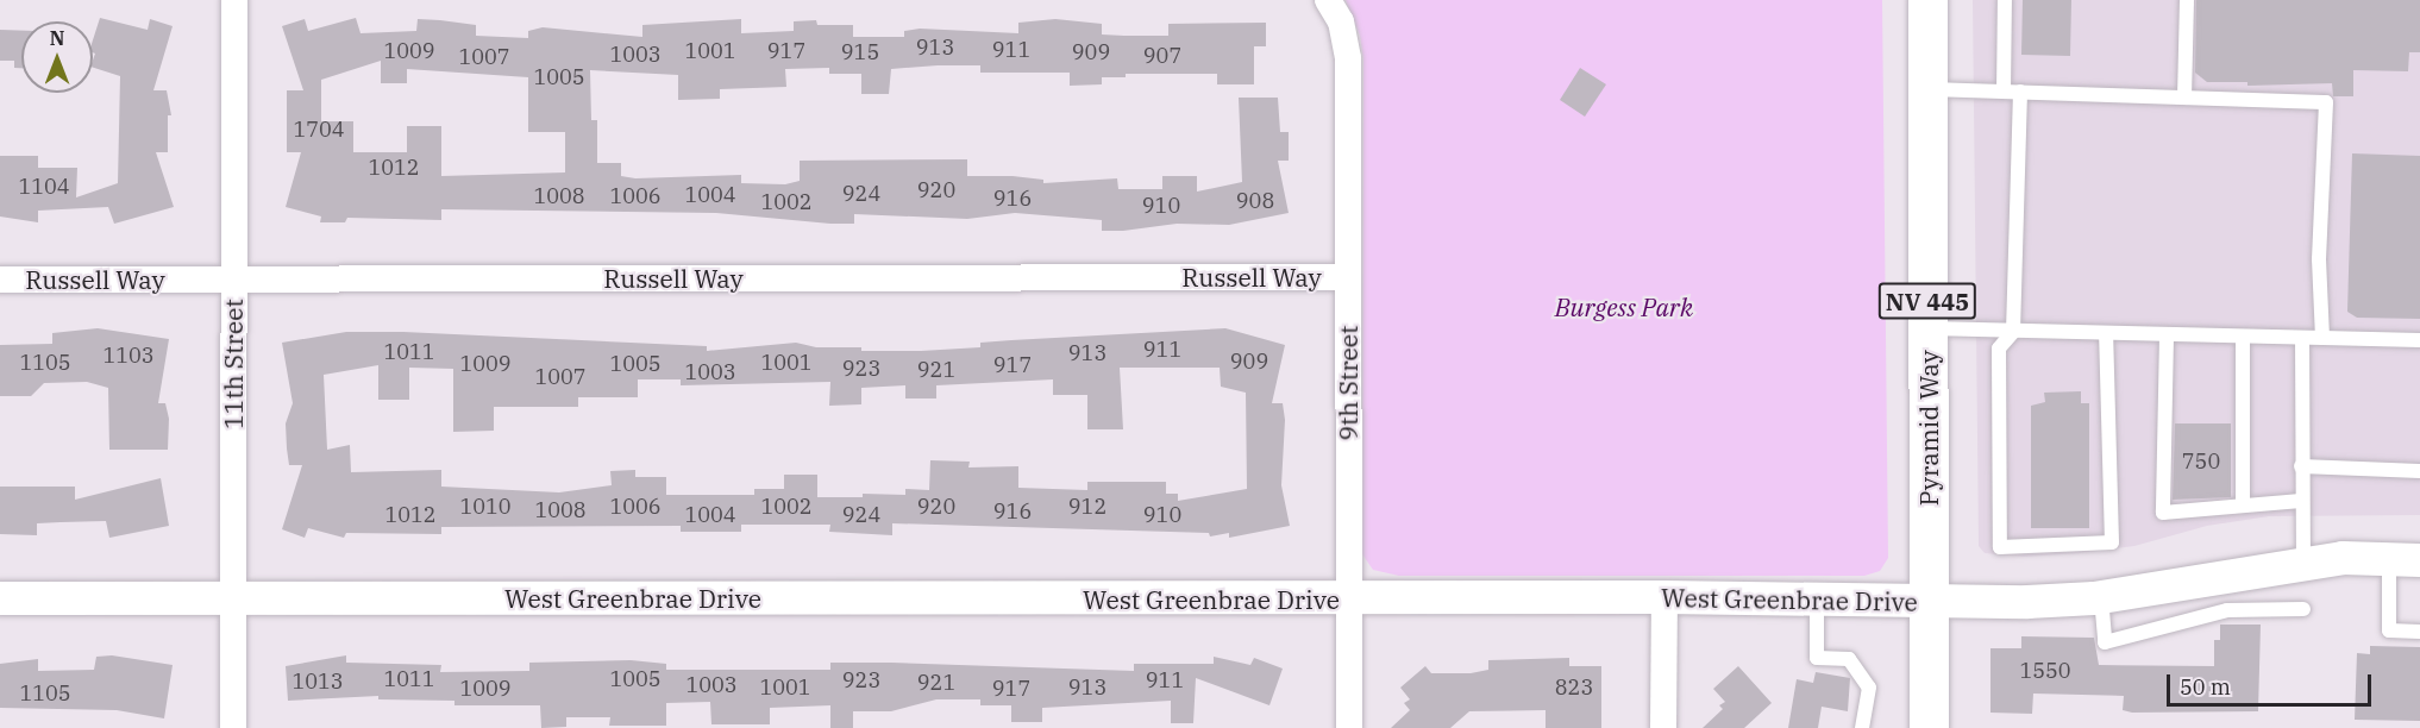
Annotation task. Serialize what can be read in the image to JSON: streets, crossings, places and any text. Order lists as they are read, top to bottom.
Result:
{
  "streets": {
    "main road": ["NV 445", "Pyramid Way"],
    "street": [
      "Russell Way",
      "11th Street",
      "9th Street",
      "West Greenbrae Drive"
    ]
  },
  "crossings": [
    ["Russell Way", "11th Street"],
    ["Russell Way", "9th Street"],
    ["11th Street", "West Greenbrae Drive"],
    ["9th Street", "West Greenbrae Drive"],
    ["Pyramid Way", "West Greenbrae Drive"]
  ],
  "parks": ["Burgess Park"],
  "house_numbers": [
    "913",
    "911",
    "1009",
    "1001",
    "917",
    "915",
    "909",
    "1003",
    "907",
    "1007",
    "1005",
    "1704",
    "1012",
    "1104",
    "920",
    "924",
    "1004",
    "1008",
    "1006",
    "916",
    "908",
    "1002",
    "910",
    "911",
    "1011",
    "913",
    "1103",
    "909",
    "1105",
    "1001",
    "1009",
    "1005",
    "917",
    "923",
    "921",
    "1003",
    "1007",
    "750",
    "1010",
    "1006",
    "1002",
    "920",
    "912",
    "1008",
    "916",
    "1012",
    "1004",
    "924",
    "910",
    "1550",
    "1011",
    "1005",
    "923",
    "911",
    "1013",
    "921",
    "1003",
    "1001",
    "913",
    "823",
    "1009",
    "917",
    "1105"
  ],
  "scale_bar": "50 m",
  "north": "top"
}
